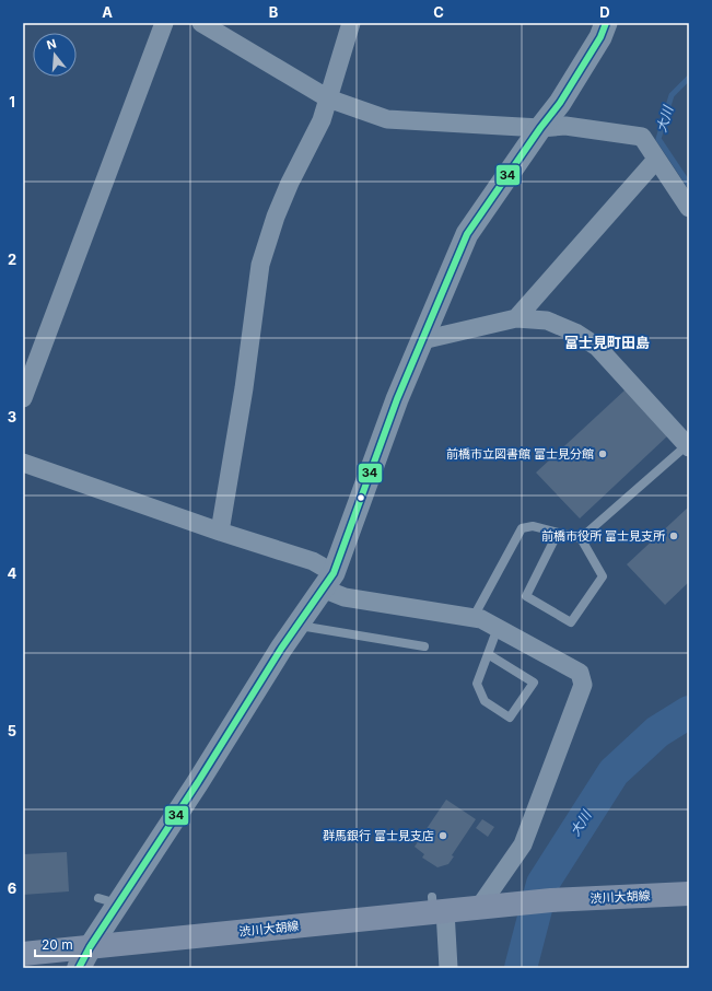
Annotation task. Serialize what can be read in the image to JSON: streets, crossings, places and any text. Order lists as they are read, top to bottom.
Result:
{
  "streets": {
    "main road": ["渋川大胡線"]
  },
  "districts": ["富士見町田島"],
  "water": ["大川"],
  "places": ["前橋市立図書館 富士見分館", "前橋市役所 富士見支所", "群馬銀行 富士見支店"],
  "lines": ["transit line 34"],
  "scale_bar": "20 m",
  "north": "top",
  "grid": {
    "columns": [
      "A",
      "B",
      "C",
      "D"
    ],
    "rows": [
      "1",
      "2",
      "3",
      "4",
      "5",
      "6"
    ]
  }
}
